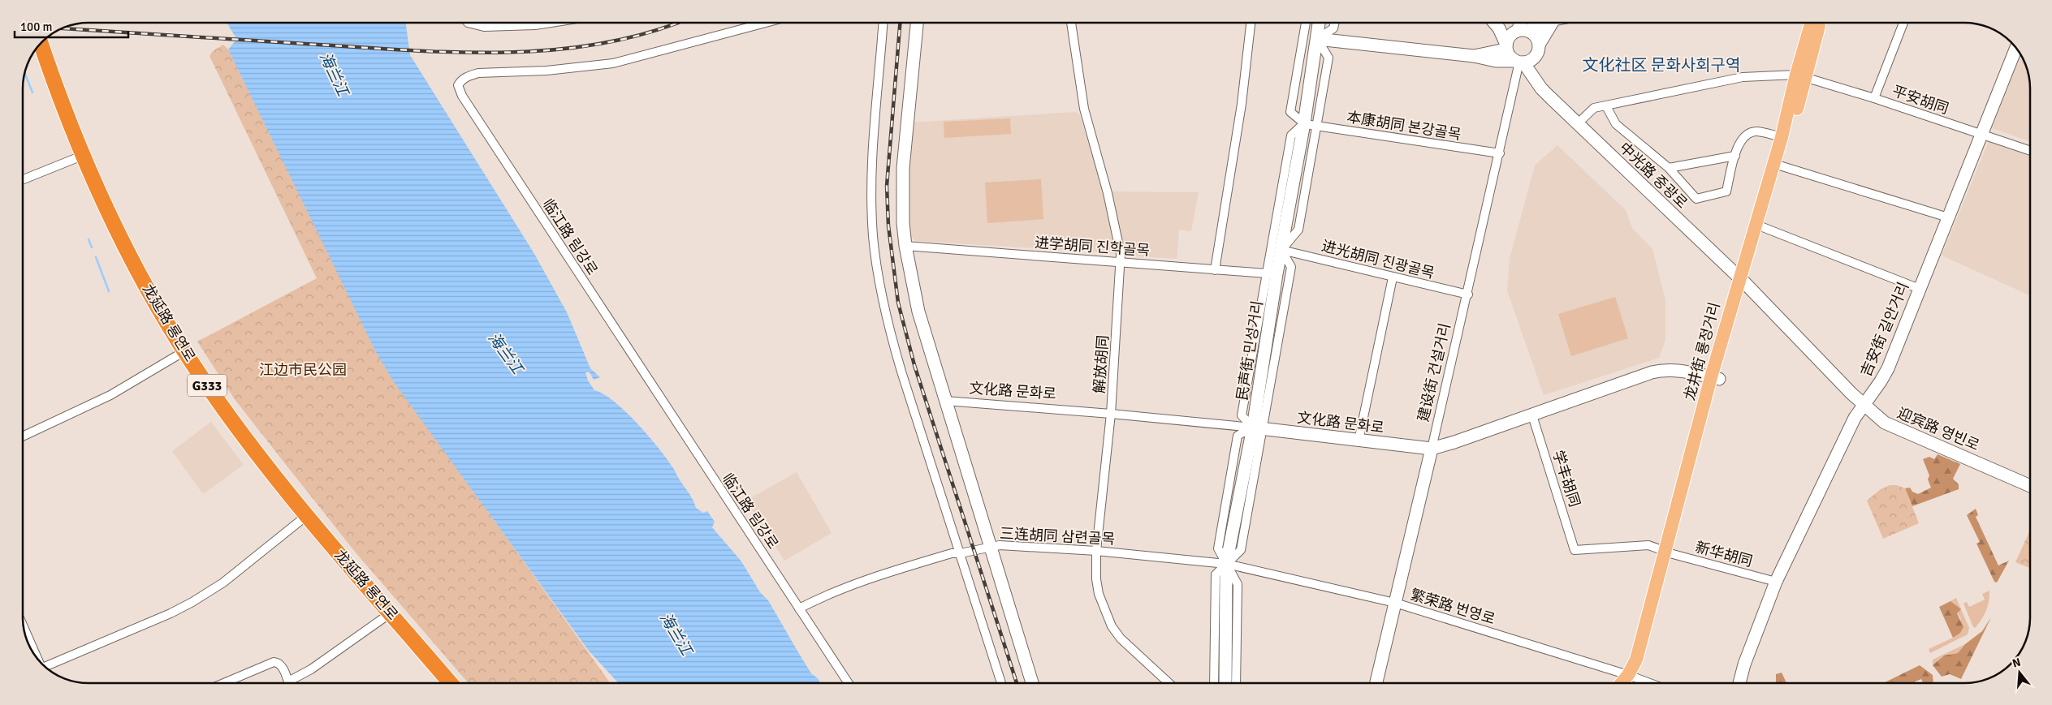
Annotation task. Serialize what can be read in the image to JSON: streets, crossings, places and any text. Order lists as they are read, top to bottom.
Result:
{
  "streets": {
    "highway": ["龙延路 룡연로", "G333"],
    "main road": ["龙井街 룡정거리"],
    "street": [
      "平安胡同",
      "本康胡同 본강골목",
      "中光路 중광로",
      "临江路 림강로",
      "进学胡同 진학골목",
      "进光胡同 진광골목",
      "吉安街 길안거리",
      "民声街 민성거리",
      "解放胡同",
      "建设街 건설거리",
      "文化路 문화로",
      "迎宾路 영빈로",
      "学丰胡同",
      "三连胡同 삼련골목",
      "新华胡同",
      "繁荣路 번영로"
    ]
  },
  "crossings": [
    ["平安胡同", "中光路 중광로"],
    ["平安胡同", "吉安街 길안거리"],
    ["平安胡同", "龙井街 룡정거리"],
    ["本康胡同 본강골목", "民声街 민성거리"],
    ["本康胡同 본강골목", "建设街 건설거리"],
    ["中光路 중광로", "龙井街 룡정거리"],
    ["中光路 중광로", "建设街 건설거리"],
    ["中光路 중광로", "迎宾路 영빈로"],
    ["临江路 림강로", "三连胡同 삼련골목"],
    ["进学胡同 진학골목", "民声街 민성거리"],
    ["进学胡同 진학골목", "解放胡同"],
    ["进光胡同 진광골목", "民声街 민성거리"],
    ["进光胡同 진광골목", "建设街 건설거리"],
    ["吉安街 길안거리", "迎宾路 영빈로"],
    ["吉安街 길안거리", "新华胡同"],
    ["民声街 민성거리", "文化路 문화로"],
    ["民声街 민성거리", "三连胡同 삼련골목"],
    ["民声街 민성거리", "繁荣路 번영로"],
    ["龙井街 룡정거리", "文化路 문화로"],
    ["龙井街 룡정거리", "迎宾路 영빈로"],
    ["龙井街 룡정거리", "新华胡同"],
    ["龙井街 룡정거리", "繁荣路 번영로"],
    ["解放胡同", "文化路 문화로"],
    ["解放胡同", "三连胡同 삼련골목"],
    ["建设街 건설거리", "文化路 문화로"],
    ["建设街 건설거리", "繁荣路 번영로"],
    ["文化路 문화로", "学丰胡同"],
    ["学丰胡同", "新华胡同"],
    ["三连胡同 삼련골목", "繁荣路 번영로"]
  ],
  "districts": ["文化社区 문화사회구역"],
  "water": ["海兰江"],
  "parks": ["江边市民公园"],
  "scale_bar": "100 m",
  "north": "top"
}
